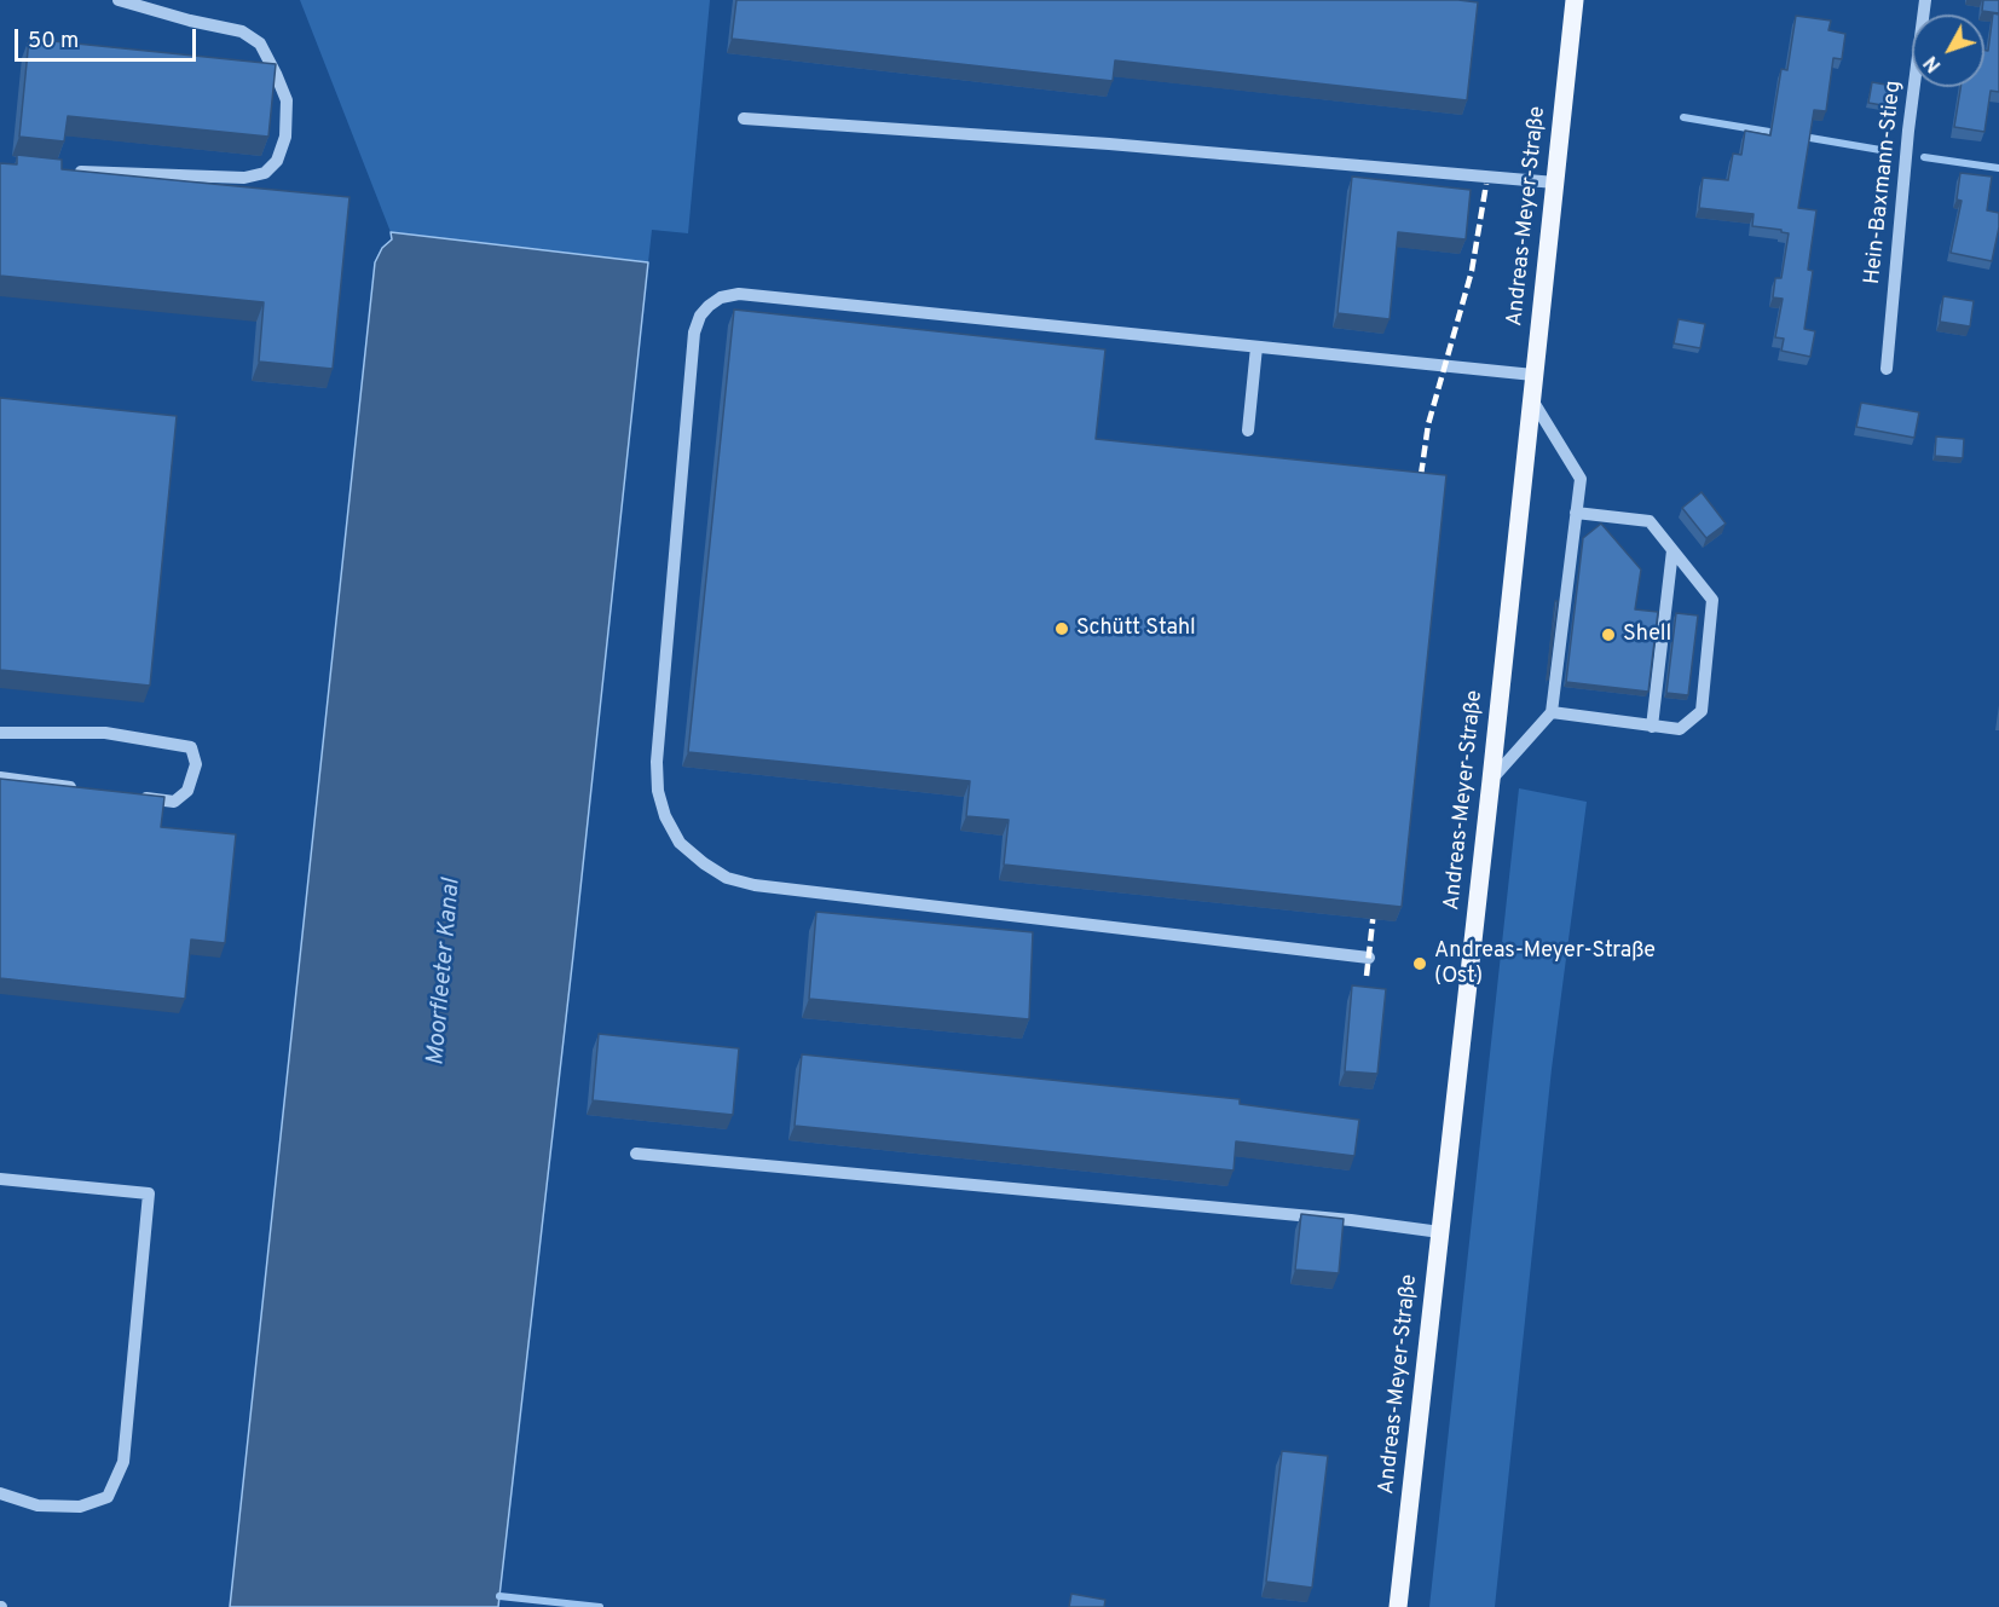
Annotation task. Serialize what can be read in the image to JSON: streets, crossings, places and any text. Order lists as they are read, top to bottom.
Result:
{
  "streets": {
    "main road": ["Andreas-Meyer-Straße"],
    "street": ["Hein-Baxmann-Stieg"]
  },
  "water": ["Moorfleeter Kanal"],
  "places": ["Schütt Stahl", "Shell", "Andreas-Meyer-Straße (Ost)"],
  "scale_bar": "50 m",
  "north": "bottom left"
}
